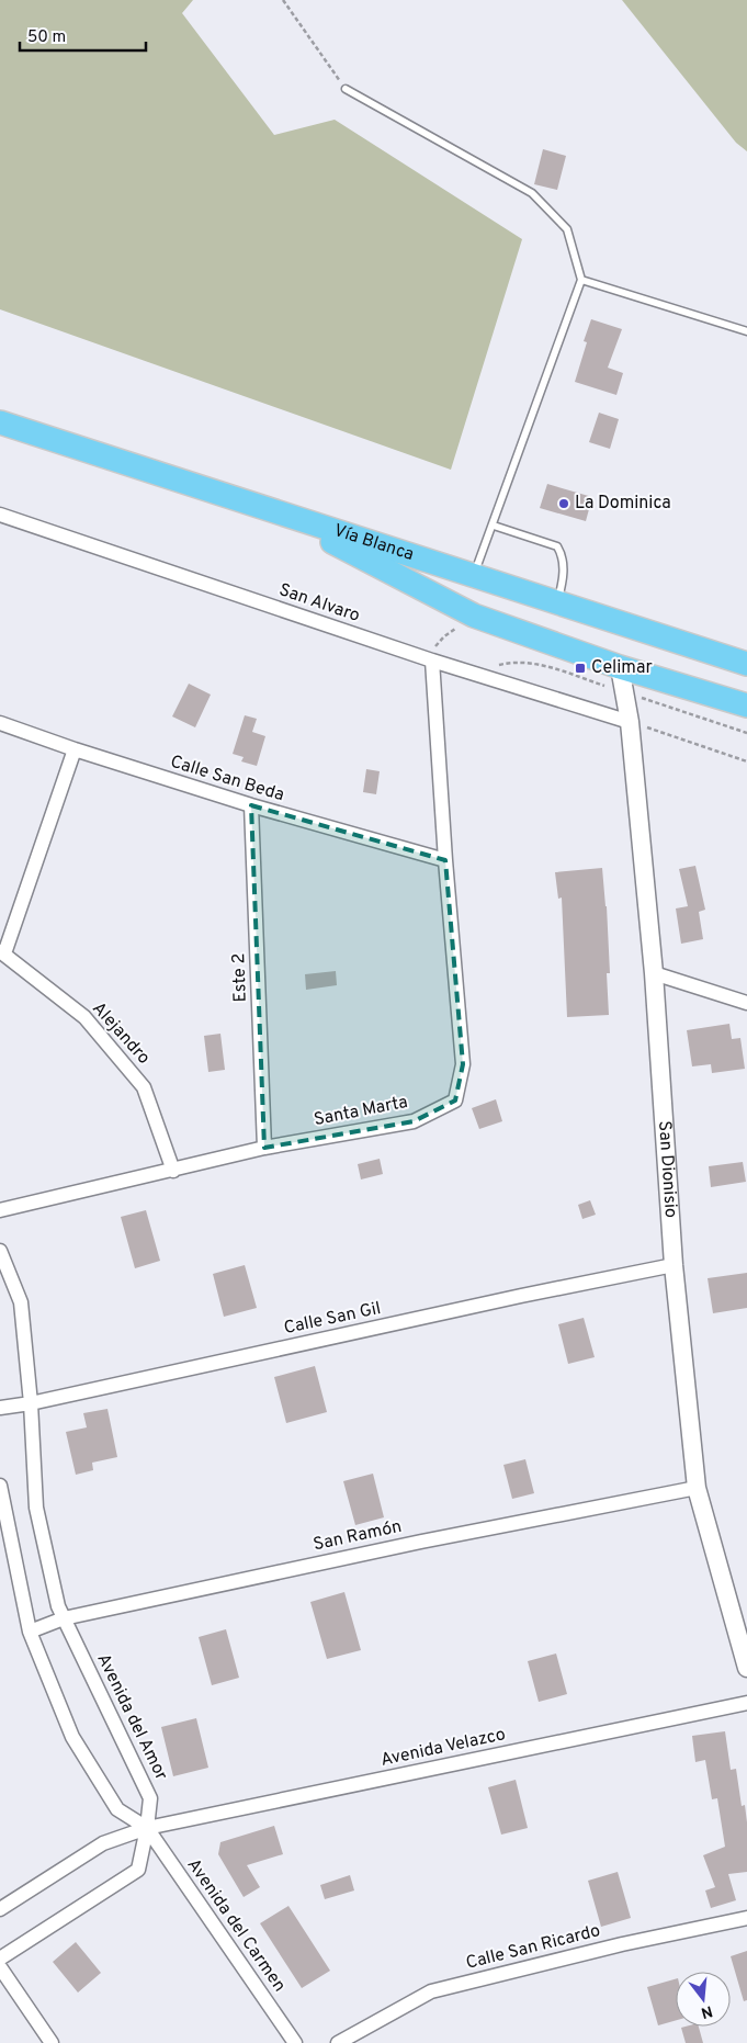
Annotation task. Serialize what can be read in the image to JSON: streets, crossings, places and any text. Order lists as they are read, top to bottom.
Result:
{
  "streets": {
    "highway": ["Vía Blanca"],
    "street": [
      "San Alvaro",
      "Calle San Beda",
      "Este 2",
      "Alejandro",
      "Santa Marta",
      "San Dionisio",
      "Calle San Gil",
      "San Ramón",
      "Avenida del Amor",
      "Avenida Velazco",
      "Avenida del Carmen",
      "Calle San Ricardo"
    ]
  },
  "crossings": [
    ["San Alvaro", "Santa Marta"],
    ["San Alvaro", "San Dionisio"],
    ["Calle San Beda", "Este 2"],
    ["Calle San Beda", "Santa Marta"],
    ["Este 2", "Santa Marta"],
    ["Alejandro", "Santa Marta"],
    ["San Dionisio", "Calle San Gil"],
    ["San Dionisio", "San Ramón"],
    ["Calle San Gil", "Avenida del Amor"],
    ["San Ramón", "Avenida del Amor"],
    ["Avenida del Amor", "Avenida Velazco"],
    ["Avenida del Amor", "Avenida del Carmen"],
    ["Avenida Velazco", "Avenida del Carmen"]
  ],
  "places": {
    "other": ["La Dominica"],
    "transit": ["Celimar"]
  },
  "scale_bar": "50 m",
  "north": "bottom"
}
